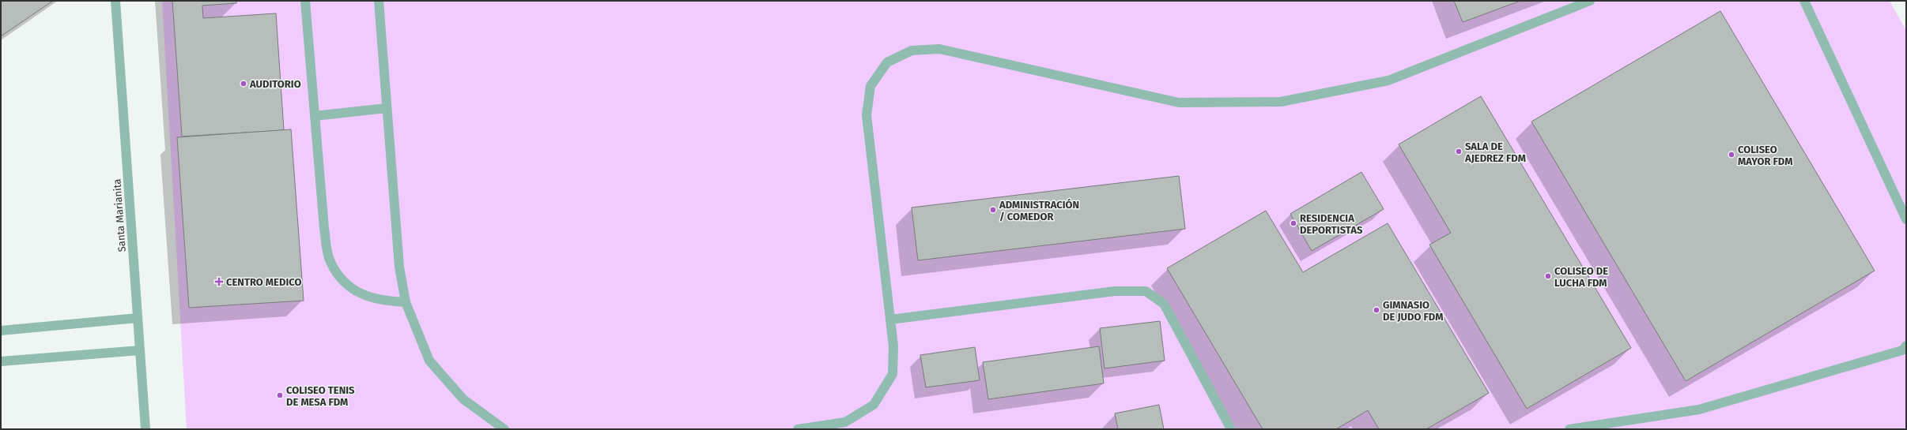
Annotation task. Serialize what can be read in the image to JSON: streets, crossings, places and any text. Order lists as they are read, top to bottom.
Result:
{
  "streets": {
    "street": ["Santa Marianita"]
  },
  "places": {
    "other": [
      "AUDITORIO",
      "SALA DE AJEDREZ FDM",
      "COLISEO MAYOR FDM",
      "ADMINISTRACIÓN / COMEDOR",
      "RESIDENCIA DEPORTISTAS",
      "COLISEO DE LUCHA FDM",
      "GIMNASIO DE JUDO FDM",
      "COLISEO TENIS DE MESA FDM"
    ],
    "health": ["CENTRO MEDICO"]
  }
}
